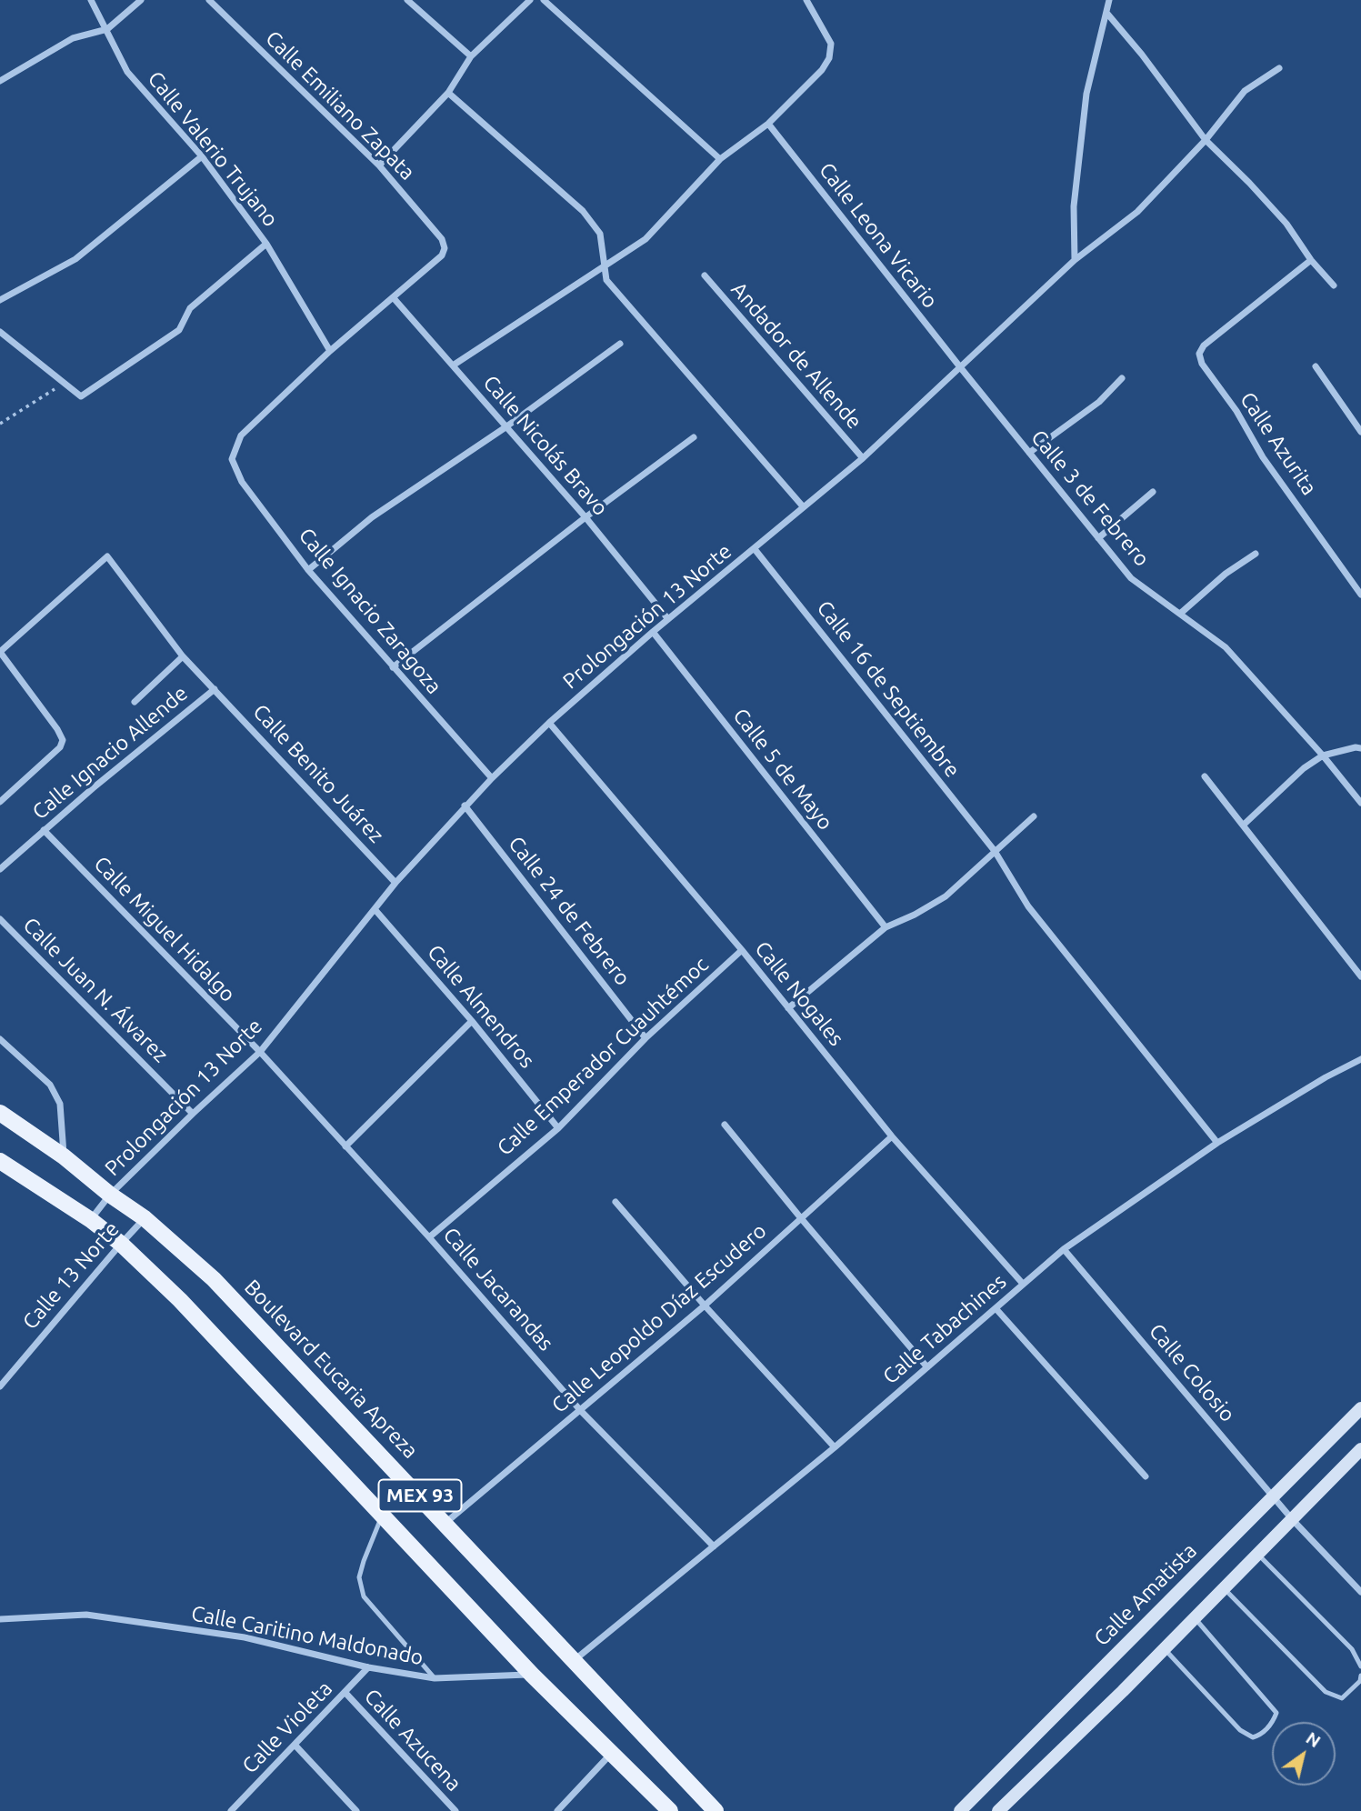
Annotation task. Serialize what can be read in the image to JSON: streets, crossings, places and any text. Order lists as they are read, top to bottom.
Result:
{
  "streets": {
    "main road": ["Boulevard Eucaria Apreza", "MEX 93"],
    "street": [
      "Calle Emiliano Zapata",
      "Calle Valerio Trujano",
      "Calle Leona Vicario",
      "Andador de Allende",
      "Calle Azurita",
      "Calle Nicolás Bravo",
      "Calle 3 de Febrero",
      "Calle Ignacio Zaragoza",
      "Prolongación 13 Norte",
      "Calle 16 de Septiembre",
      "Calle Ignacio Allende",
      "Calle 5 de Mayo",
      "Calle Benito Juárez",
      "Calle 24 de Febrero",
      "Calle Miguel Hidalgo",
      "Calle Juan N. Álvarez",
      "Calle Nogales",
      "Calle Almendros",
      "Calle Emperador Cuauhtémoc",
      "Calle 13 Norte",
      "Calle Jacarandas",
      "Calle Leopoldo Díaz Escudero",
      "Calle Tabachines",
      "Calle Colosio",
      "Calle Amatista",
      "Calle Caritino Maldonado",
      "Calle Violeta",
      "Calle Azucena"
    ]
  },
  "crossings": [
    ["Calle Emiliano Zapata", "Calle Nicolás Bravo"],
    ["Calle Valerio Trujano", "Calle Ignacio Zaragoza"],
    ["Calle Leona Vicario", "Calle 3 de Febrero"],
    ["Calle Leona Vicario", "Prolongación 13 Norte"],
    ["Andador de Allende", "Prolongación 13 Norte"],
    ["Calle Nicolás Bravo", "Prolongación 13 Norte"],
    ["Calle 3 de Febrero", "Prolongación 13 Norte"],
    ["Calle Ignacio Zaragoza", "Prolongación 13 Norte"],
    ["Prolongación 13 Norte", "Calle 16 de Septiembre"],
    ["Prolongación 13 Norte", "Calle 5 de Mayo"],
    ["Prolongación 13 Norte", "Calle Benito Juárez"],
    ["Prolongación 13 Norte", "Calle 24 de Febrero"],
    ["Prolongación 13 Norte", "Calle Miguel Hidalgo"],
    ["Prolongación 13 Norte", "Calle Juan N. Álvarez"],
    ["Prolongación 13 Norte", "Calle Nogales"],
    ["Prolongación 13 Norte", "Calle Almendros"],
    ["Prolongación 13 Norte", "Calle Jacarandas"],
    ["Prolongación 13 Norte", "Boulevard Eucaria Apreza"],
    ["Prolongación 13 Norte", "MEX 93"],
    ["Calle 16 de Septiembre", "Calle Tabachines"],
    ["Calle Ignacio Allende", "Calle Benito Juárez"],
    ["Calle Ignacio Allende", "Calle Miguel Hidalgo"],
    ["Calle 24 de Febrero", "Calle Emperador Cuauhtémoc"],
    ["Calle Miguel Hidalgo", "Calle Jacarandas"],
    ["Calle Nogales", "Calle Emperador Cuauhtémoc"],
    ["Calle Nogales", "Calle Leopoldo Díaz Escudero"],
    ["Calle Nogales", "Calle Tabachines"],
    ["Calle Almendros", "Calle Emperador Cuauhtémoc"],
    ["Calle Emperador Cuauhtémoc", "Calle Jacarandas"],
    ["Calle 13 Norte", "Boulevard Eucaria Apreza"],
    ["Calle 13 Norte", "MEX 93"],
    ["Calle Jacarandas", "Calle Leopoldo Díaz Escudero"],
    ["Calle Jacarandas", "Calle Tabachines"],
    ["Calle Leopoldo Díaz Escudero", "Boulevard Eucaria Apreza"],
    ["Calle Tabachines", "Boulevard Eucaria Apreza"],
    ["Calle Tabachines", "Calle Colosio"],
    ["Boulevard Eucaria Apreza", "MEX 93"],
    ["Calle Colosio", "Calle Amatista"],
    ["MEX 93", "Calle Caritino Maldonado"],
    ["Calle Caritino Maldonado", "Calle Violeta"],
    ["Calle Violeta", "Calle Azucena"]
  ],
  "north": "top right"
}
